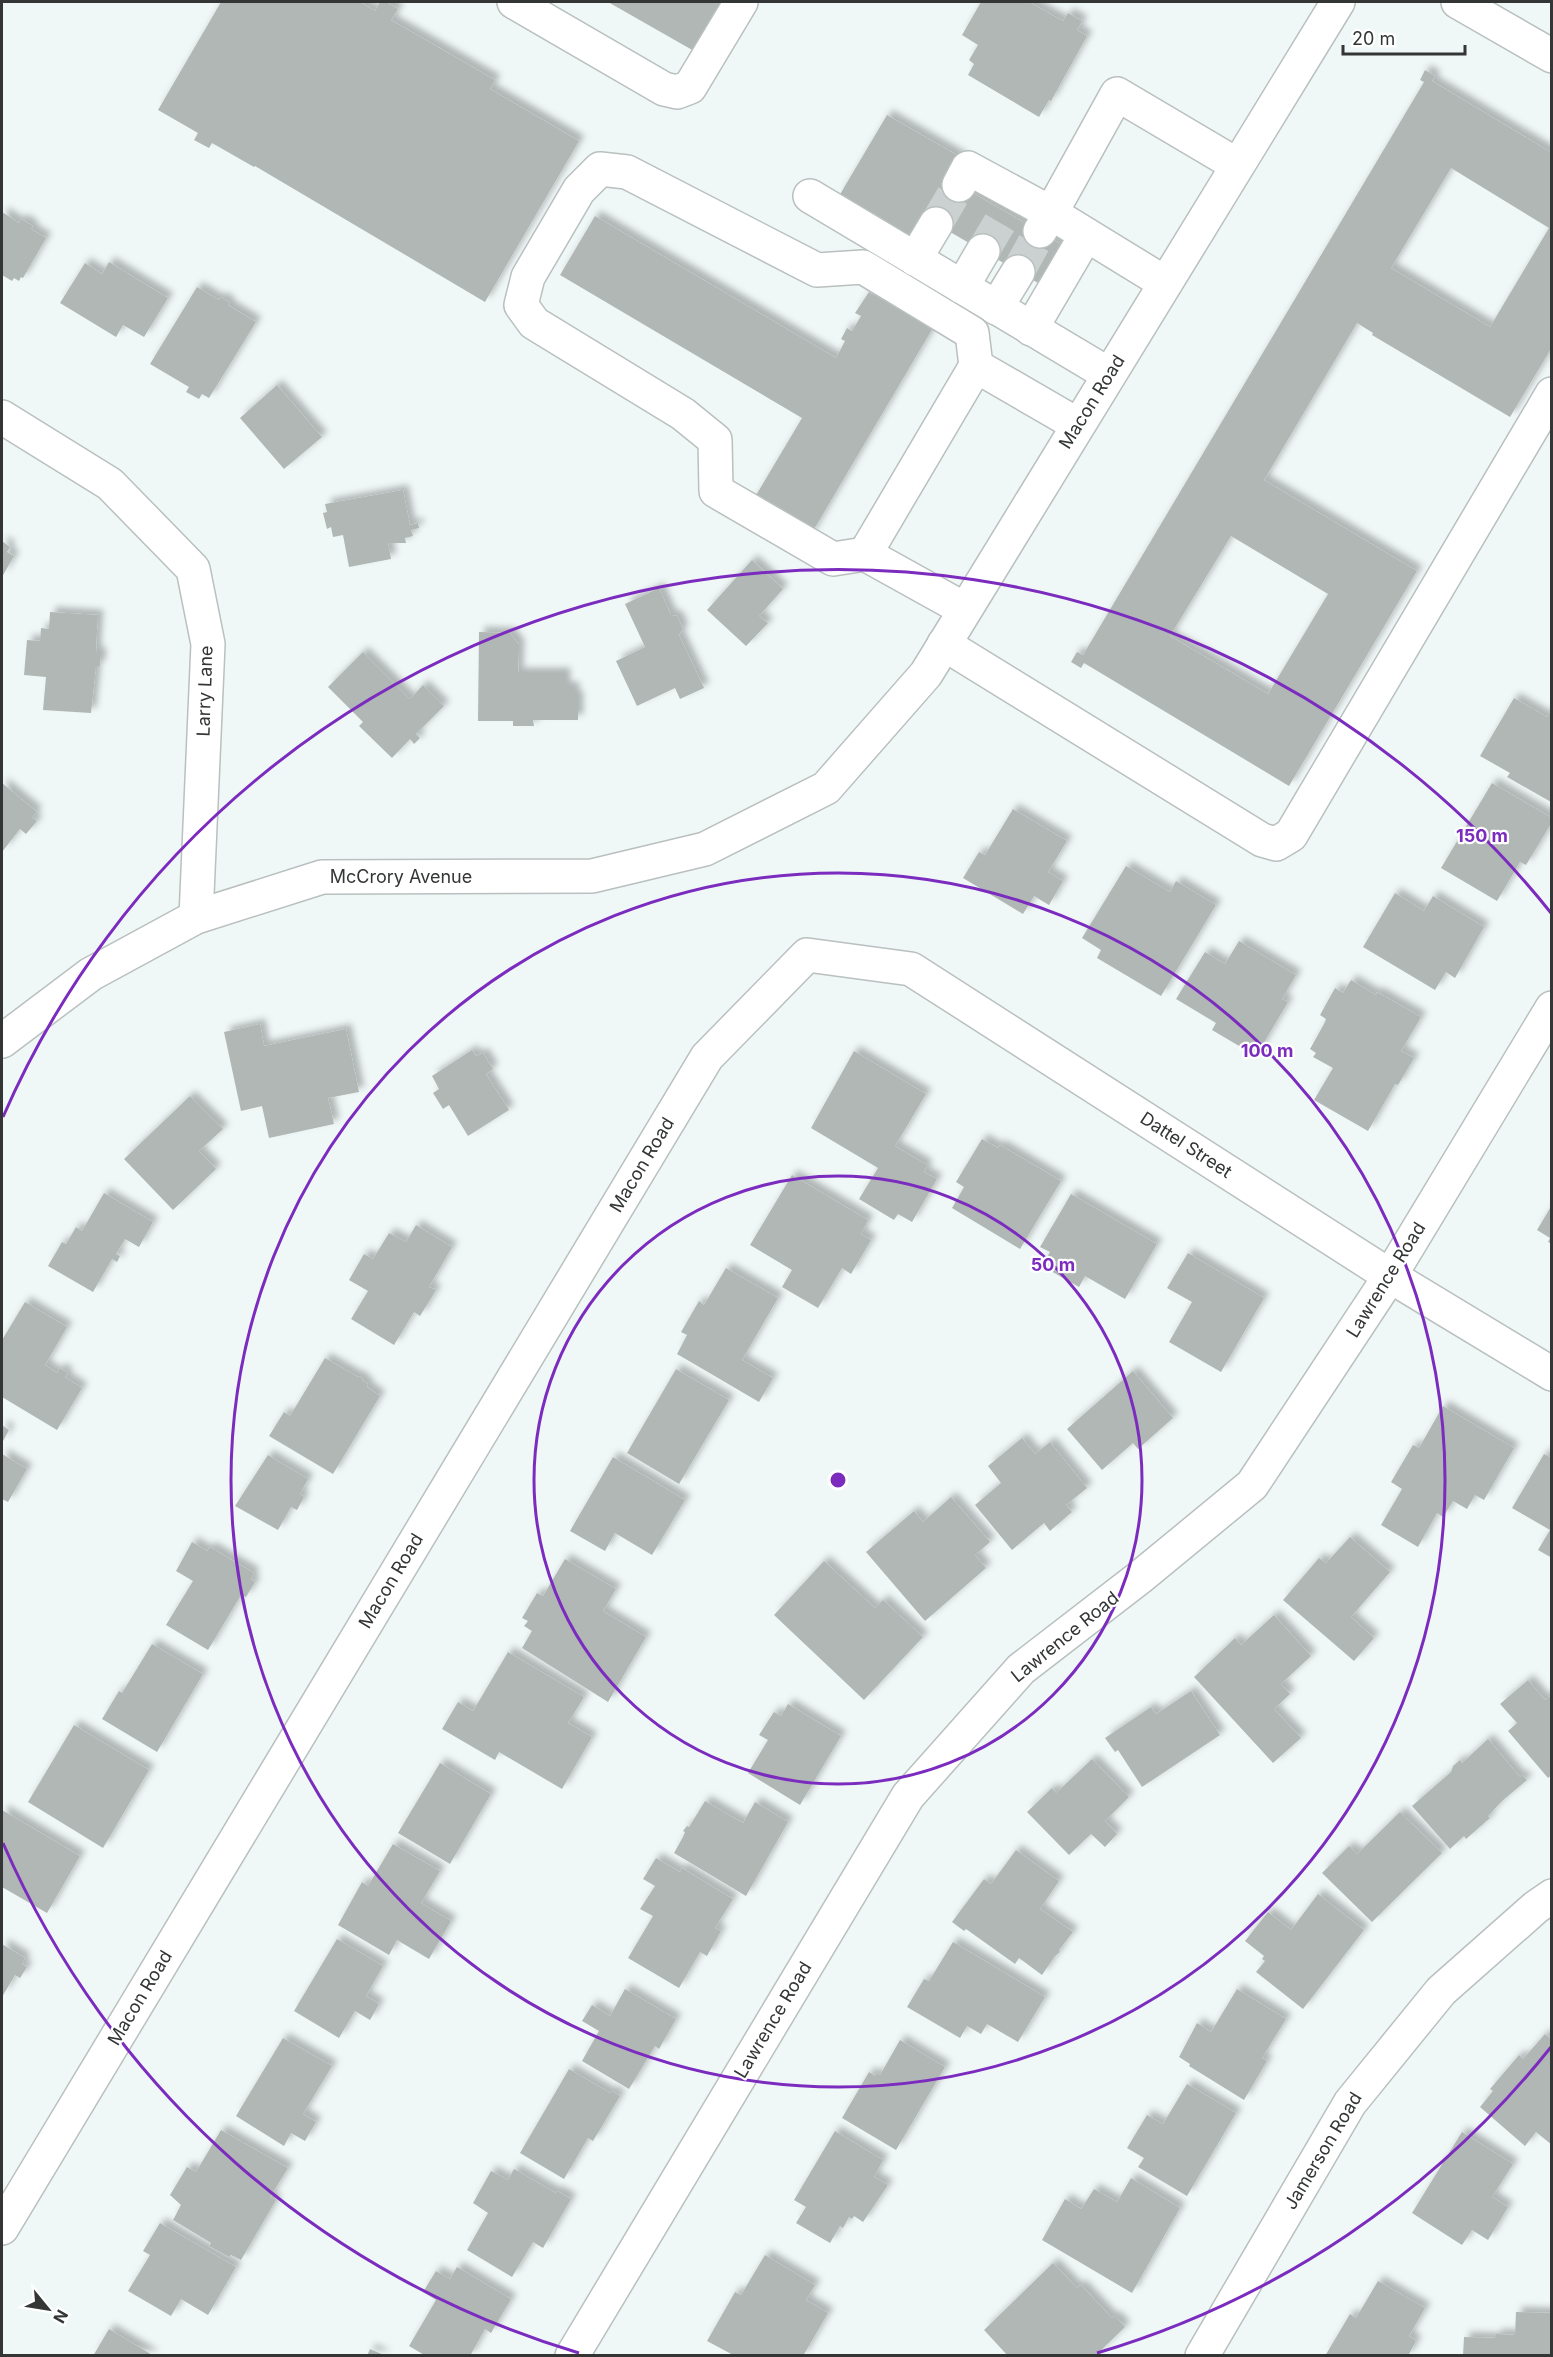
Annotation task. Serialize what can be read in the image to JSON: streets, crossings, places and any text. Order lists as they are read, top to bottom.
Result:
{
  "streets": {
    "street": [
      "Macon Road",
      "Larry Lane",
      "McCrory Avenue",
      "Dattel Street",
      "Lawrence Road",
      "Jamerson Road"
    ]
  },
  "crossings": [
    ["Macon Road", "McCrory Avenue"],
    ["Macon Road", "Dattel Street"],
    ["Larry Lane", "McCrory Avenue"],
    ["Dattel Street", "Lawrence Road"]
  ],
  "scale_bar": "20 m",
  "north": "bottom right",
  "rings": ["150 m", "100 m", "50 m"]
}
